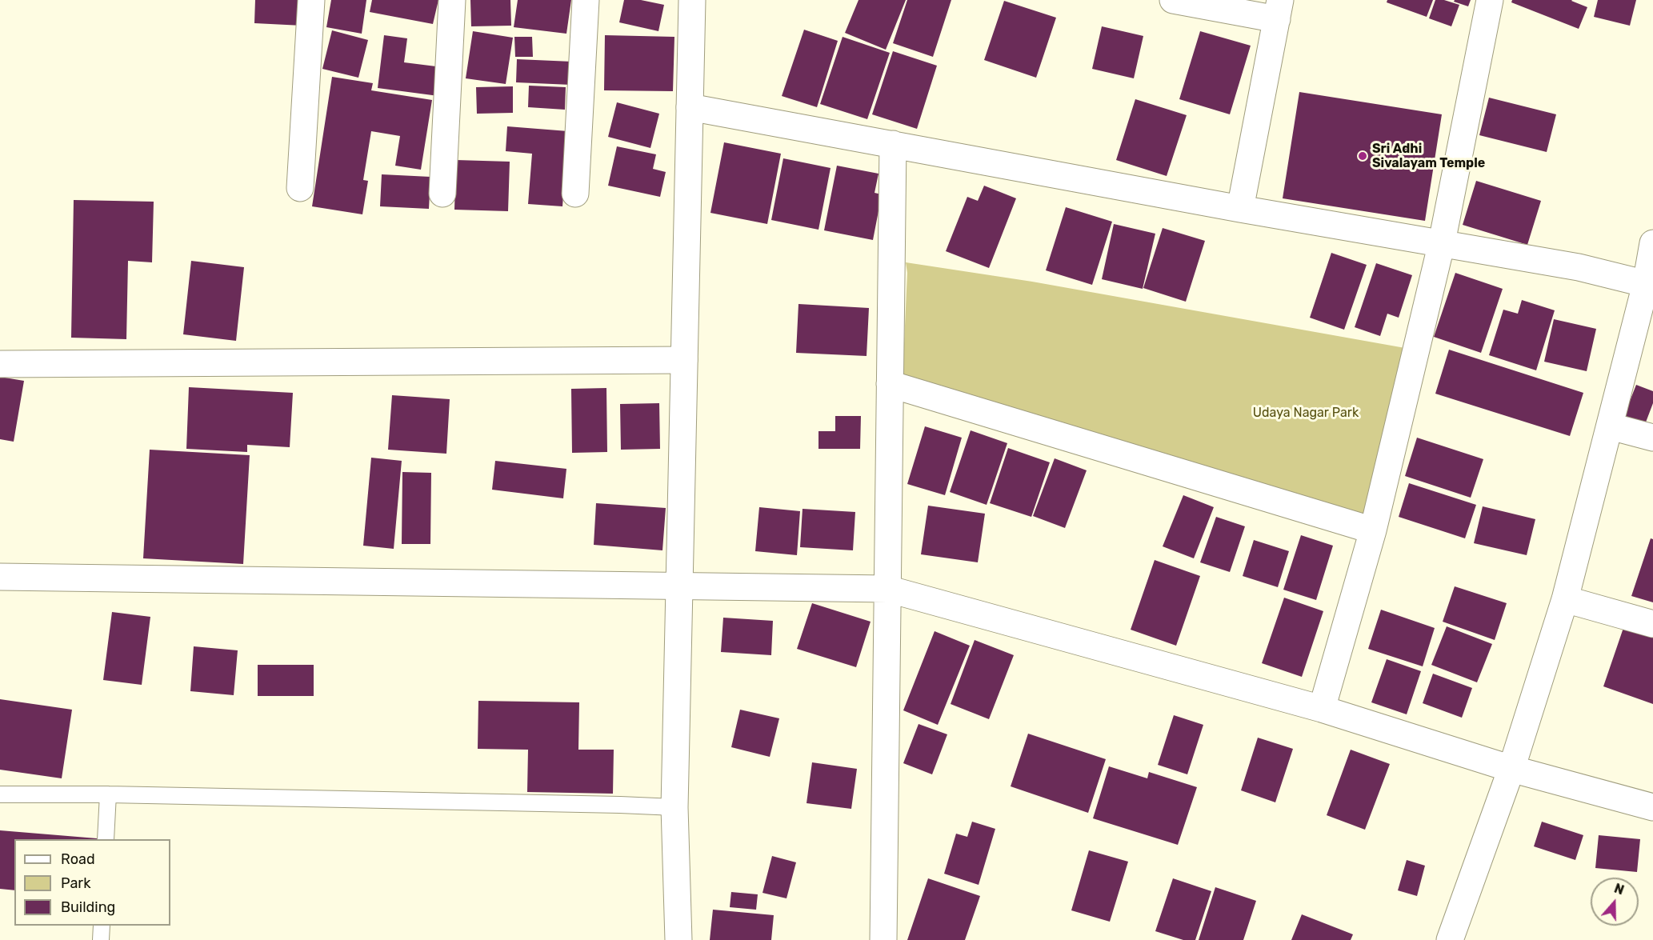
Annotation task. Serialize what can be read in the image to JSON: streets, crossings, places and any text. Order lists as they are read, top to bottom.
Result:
{
  "parks": ["Udaya Nagar Park"],
  "places": ["Sri Adhi Sivalayam Temple"],
  "legend": ["Road", "Park", "Building"],
  "north": "top"
}
